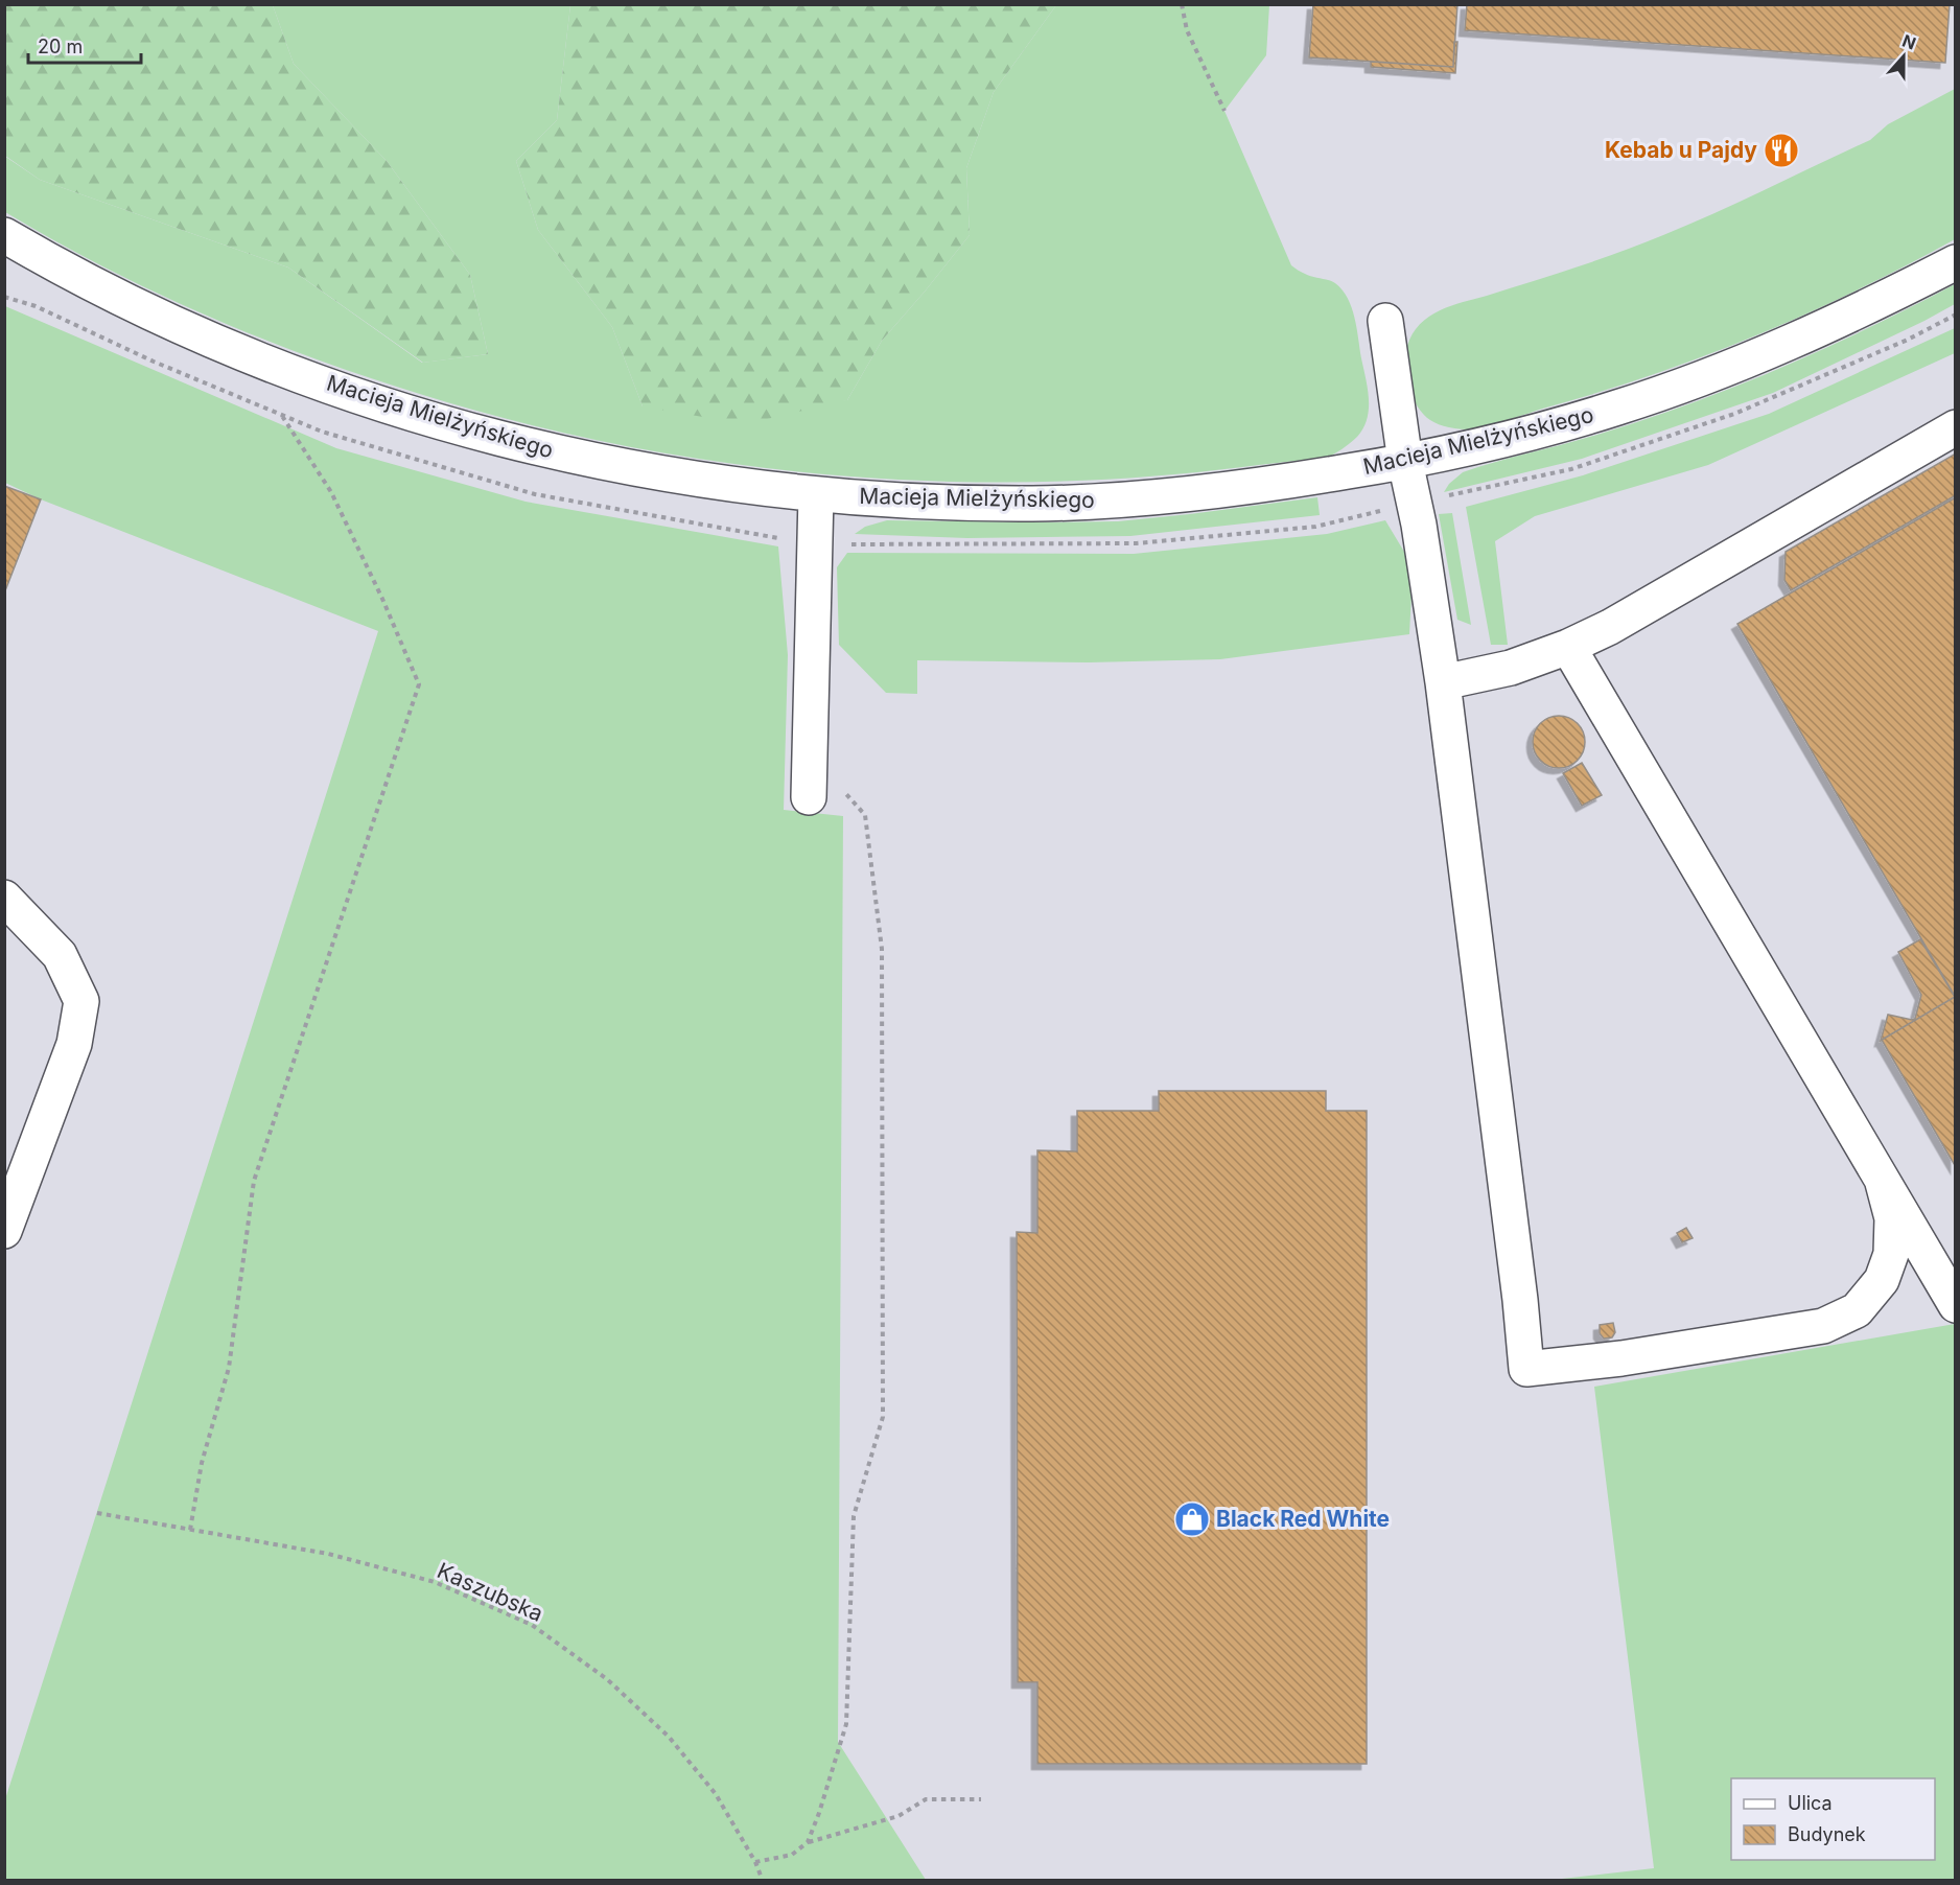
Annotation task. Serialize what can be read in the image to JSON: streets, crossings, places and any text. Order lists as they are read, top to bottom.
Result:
{
  "streets": {
    "street": ["Macieja Mielżyńskiego"],
    "path": ["Kaszubska"]
  },
  "places": {
    "restaurant": ["Kebab u Pajdy"],
    "shop": ["Black Red White"]
  },
  "legend": ["Ulica", "Budynek"],
  "scale_bar": "20 m",
  "north": "top"
}
